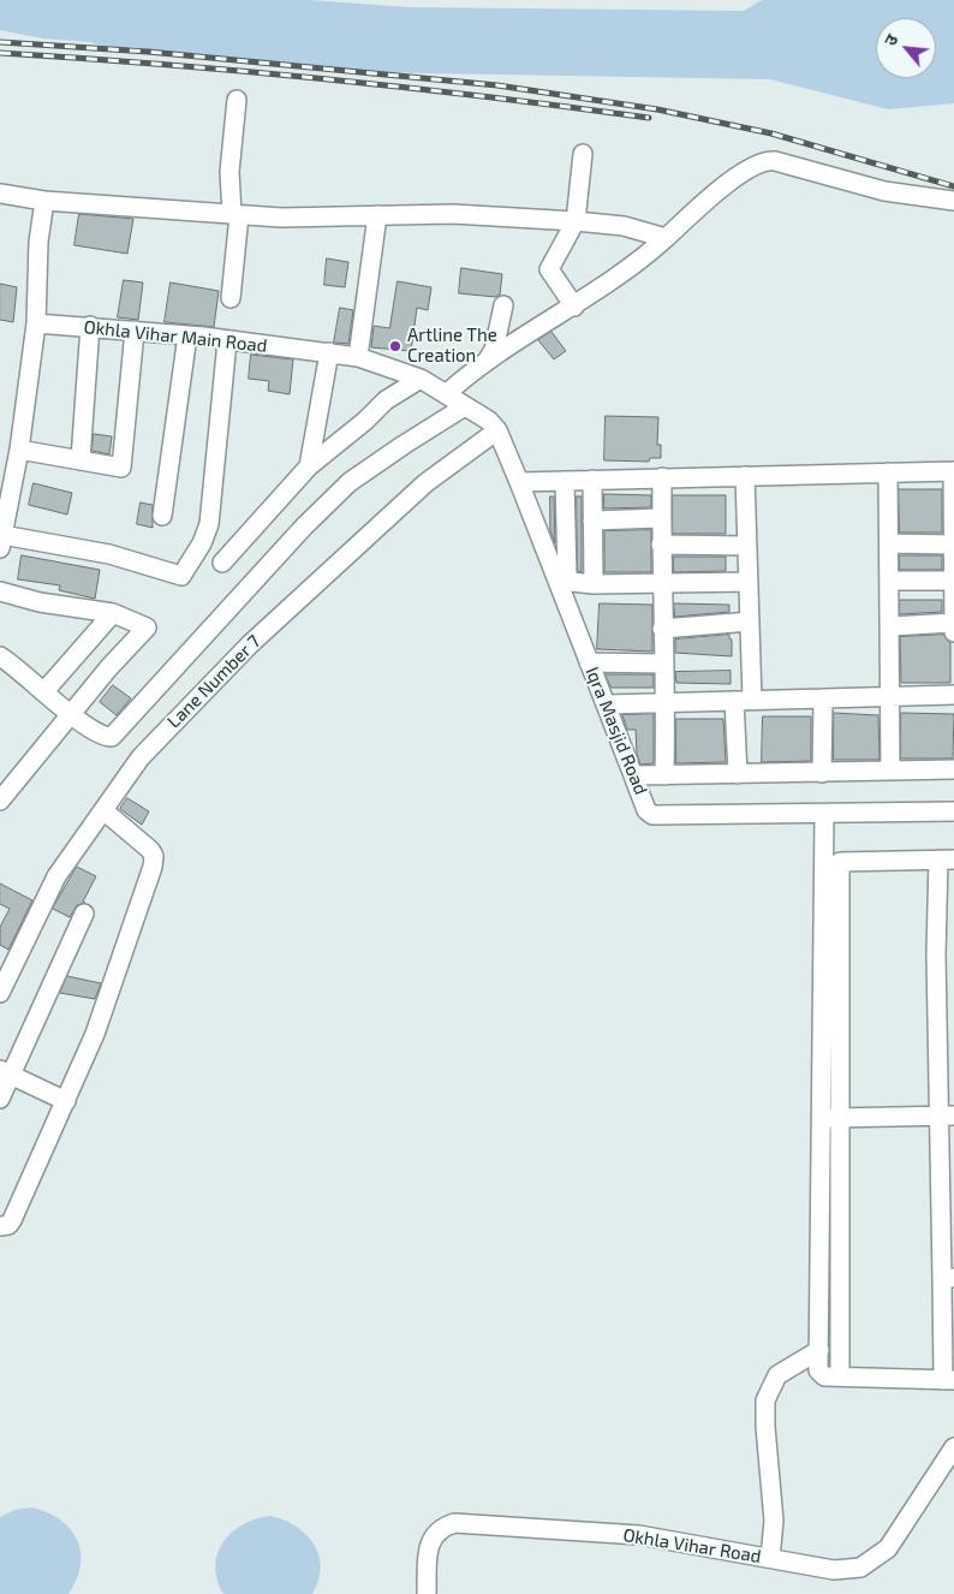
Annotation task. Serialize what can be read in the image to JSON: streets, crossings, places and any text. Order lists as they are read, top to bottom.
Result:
{
  "streets": {
    "street": [
      "Okhla Vihar Main Road",
      "Lane Number 7",
      "Iqra Masjid Road",
      "Okhla Vihar Road"
    ]
  },
  "crossings": [
    ["Okhla Vihar Main Road", "Lane Number 7"],
    ["Okhla Vihar Main Road", "Iqra Masjid Road"],
    ["Lane Number 7", "Iqra Masjid Road"]
  ],
  "places": ["Artline The Creation"],
  "north": "top left"
}
